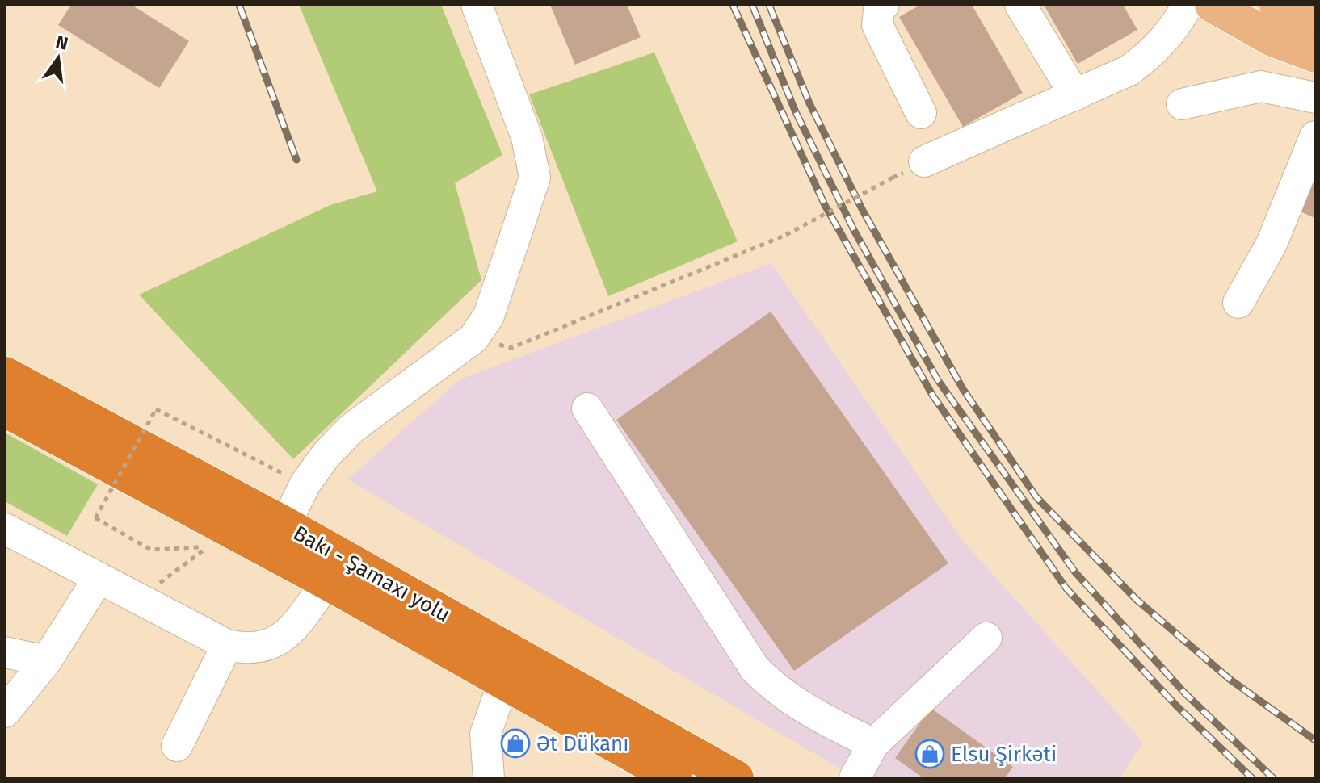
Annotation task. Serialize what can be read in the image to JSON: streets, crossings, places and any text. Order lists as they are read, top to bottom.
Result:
{
  "streets": {
    "highway": ["Bakı - Şamaxı yolu"]
  },
  "places": {
    "shop": ["Ət Dükanı", "Elsu Şirkəti"]
  },
  "north": "top"
}
